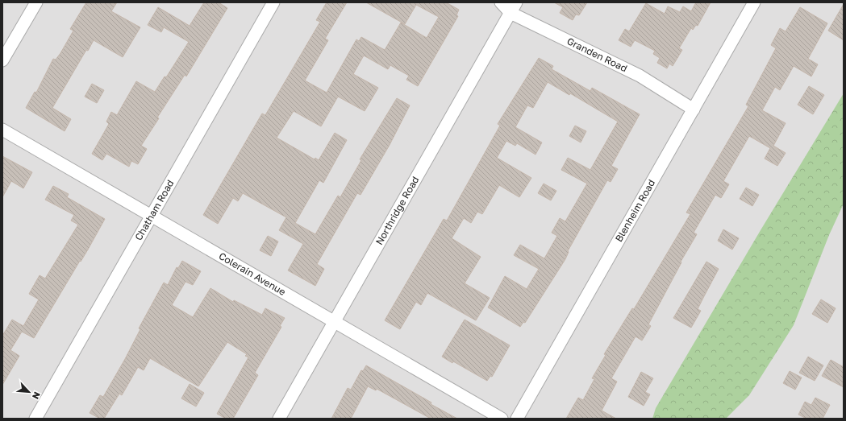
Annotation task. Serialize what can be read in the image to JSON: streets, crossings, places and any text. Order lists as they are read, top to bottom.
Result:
{
  "streets": {
    "street": [
      "Granden Road",
      "Northridge Road",
      "Chatham Road",
      "Blenheim Road",
      "Colerain Avenue"
    ]
  },
  "crossings": [
    ["Granden Road", "Northridge Road"],
    ["Granden Road", "Blenheim Road"],
    ["Northridge Road", "Colerain Avenue"],
    ["Chatham Road", "Colerain Avenue"]
  ],
  "north": "bottom right"
}
